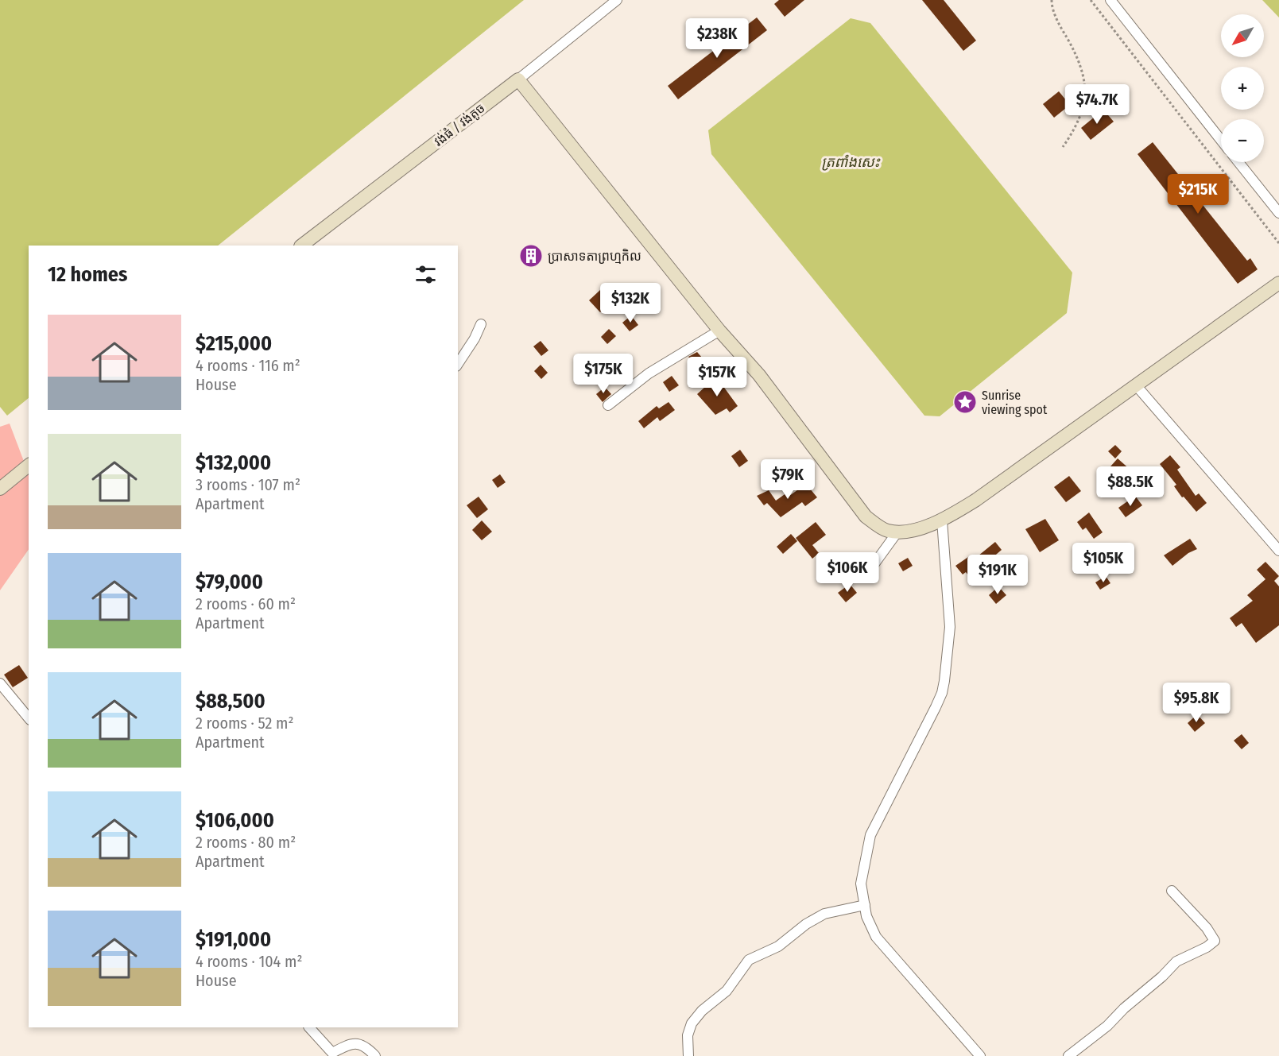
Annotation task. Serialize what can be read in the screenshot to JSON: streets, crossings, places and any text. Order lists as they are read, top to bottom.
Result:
{
  "streets": {
    "main road": ["វង់ធំ / វង់តូច"]
  },
  "water": ["ត្រពាំងសេះ"],
  "places": {
    "building": ["ប្រាសាទតាព្រហ្មកិល"],
    "place": ["Sunrise viewing spot"]
  },
  "north": "bottom left",
  "page": {
    "map_buttons": ["+", "−"],
    "price": [
      "$238K",
      "$74.7K",
      "$215K",
      "$132K",
      "$175K",
      "$157K",
      "$79K",
      "$88.5K",
      "$105K",
      "$106K",
      "$191K",
      "$95.8K"
    ],
    "heading": "12 homes",
    "list": [
      {
        "name": "$215,000",
        "note": "4 rooms · 116 m² · House"
      },
      {
        "name": "$132,000",
        "note": "3 rooms · 107 m² · Apartment"
      },
      {
        "name": "$79,000",
        "note": "2 rooms · 60 m² · Apartment"
      },
      {
        "name": "$88,500",
        "note": "2 rooms · 52 m² · Apartment"
      },
      {
        "name": "$106,000",
        "note": "2 rooms · 80 m² · Apartment"
      },
      {
        "name": "$191,000",
        "note": "4 rooms · 104 m² · House"
      }
    ]
  }
}
